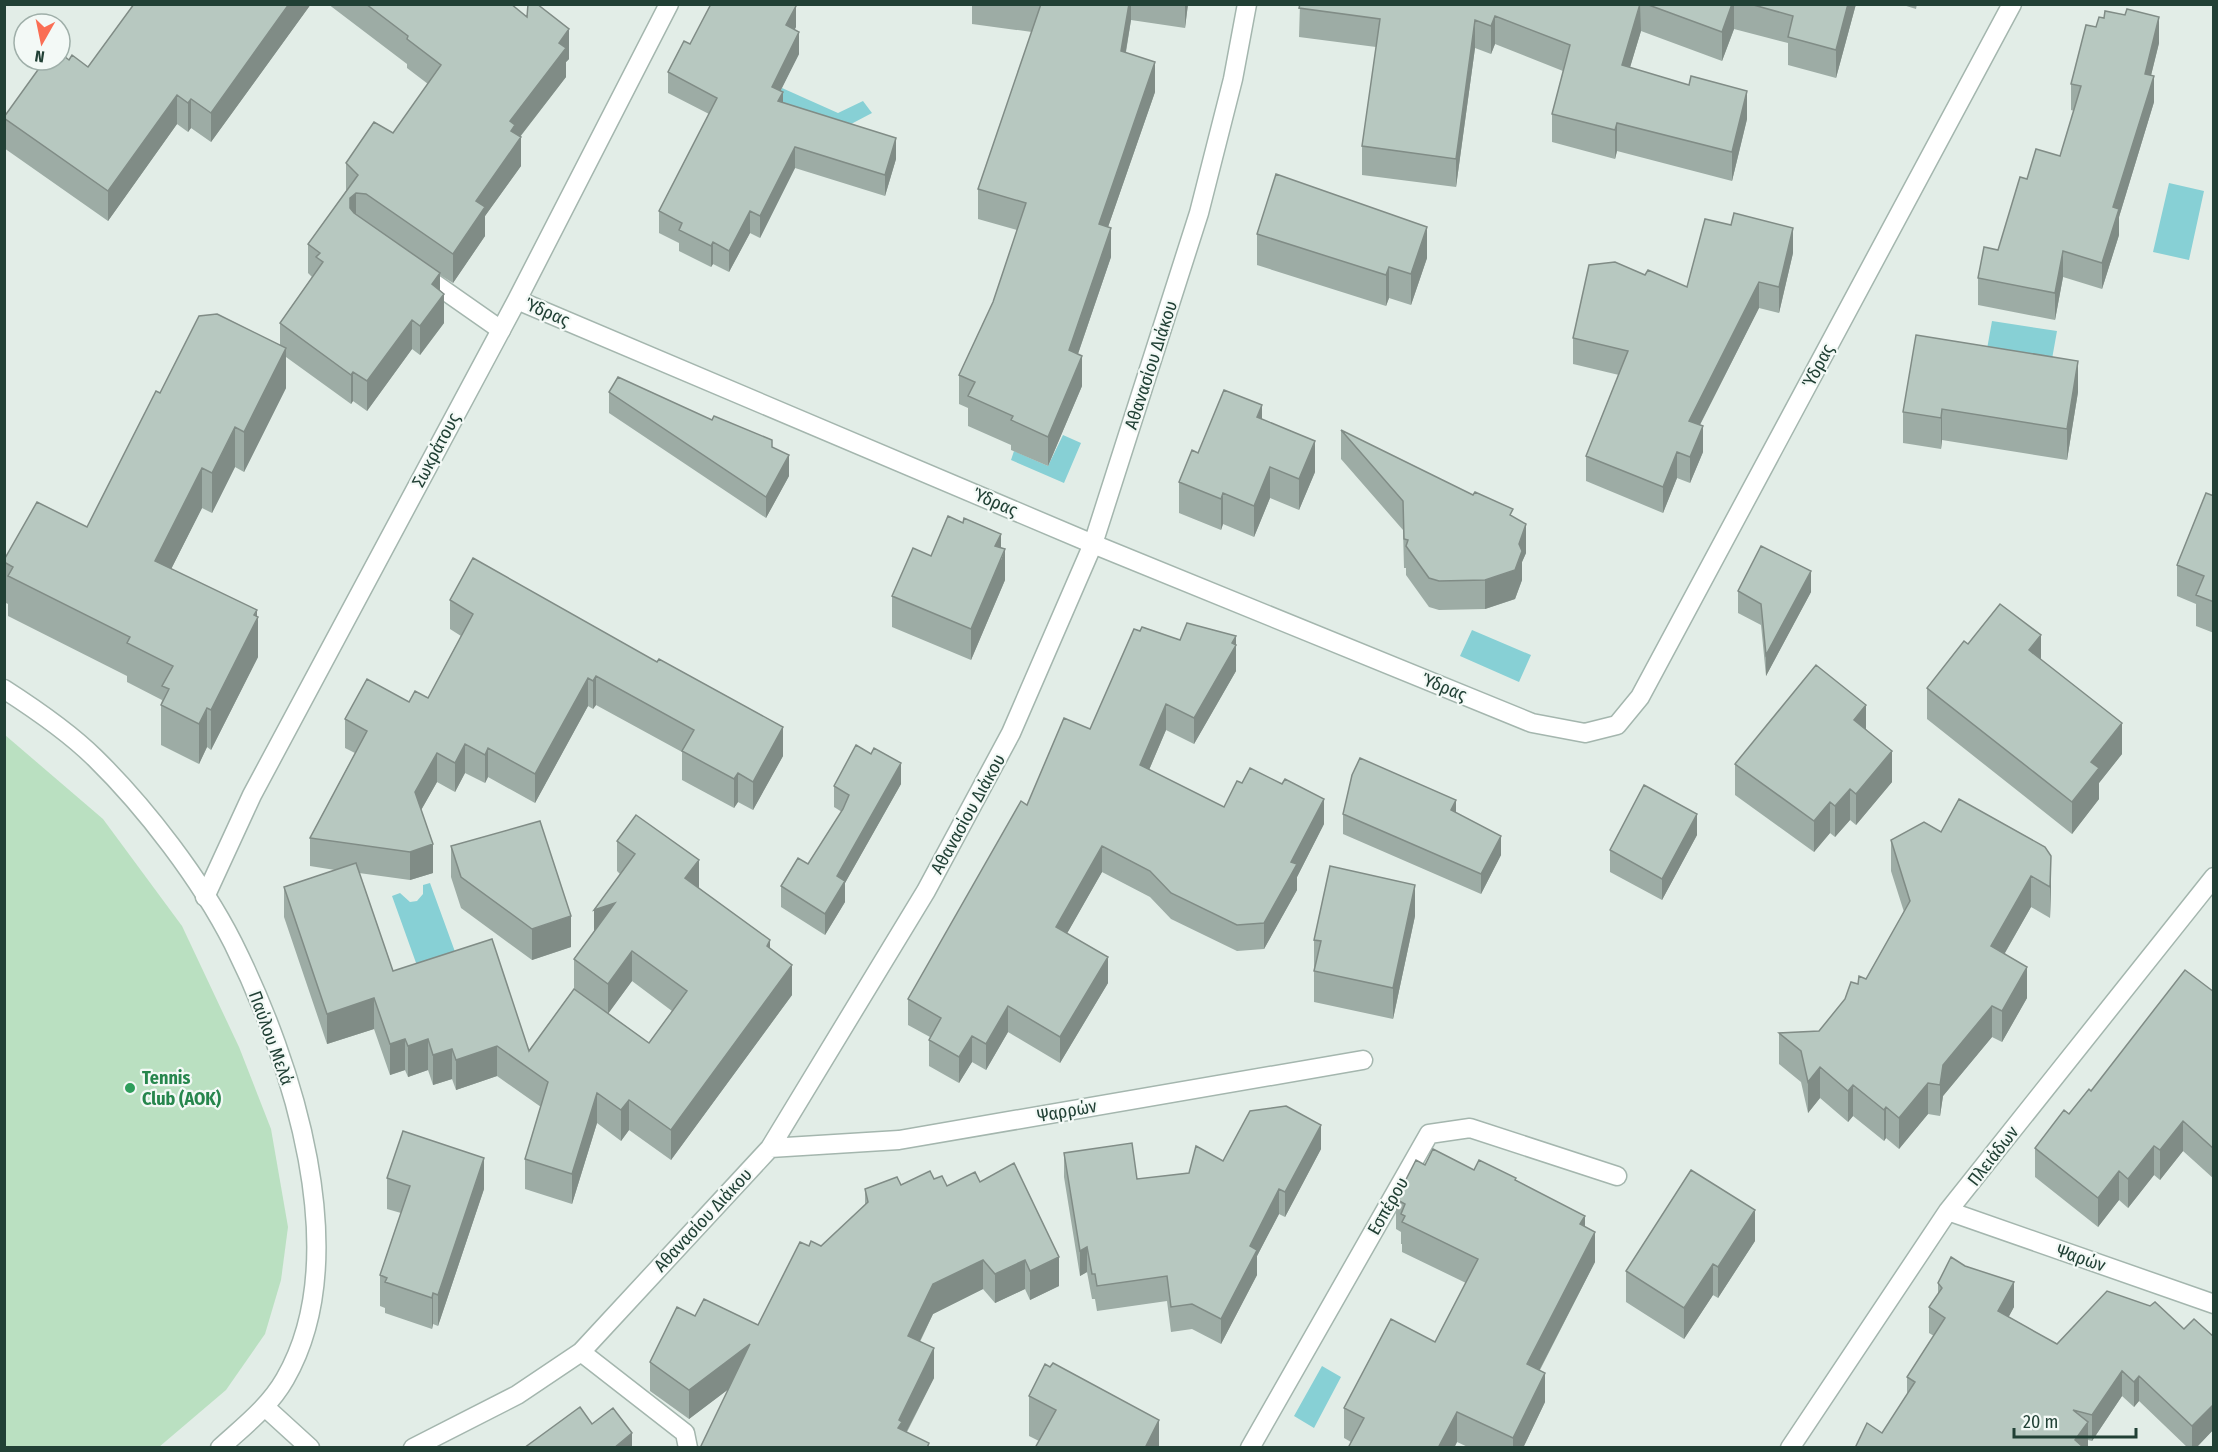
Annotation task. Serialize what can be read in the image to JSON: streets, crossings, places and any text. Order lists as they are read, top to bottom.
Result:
{
  "streets": {
    "street": [
      "Ύδρας",
      "Αθανασίου Διάκου",
      "Σωκράτους",
      "Παύλου Μελά",
      "Ψαρρών",
      "Πλειάδων",
      "Εσπέρου",
      "Ψαρών"
    ]
  },
  "crossings": [
    ["Ύδρας", "Αθανασίου Διάκου"],
    ["Ύδρας", "Σωκράτους"],
    ["Αθανασίου Διάκου", "Ψαρρών"],
    ["Σωκράτους", "Παύλου Μελά"],
    ["Πλειάδων", "Ψαρών"]
  ],
  "places": ["Tennis Club (AOK)"],
  "scale_bar": "20 m",
  "north": "bottom"
}
